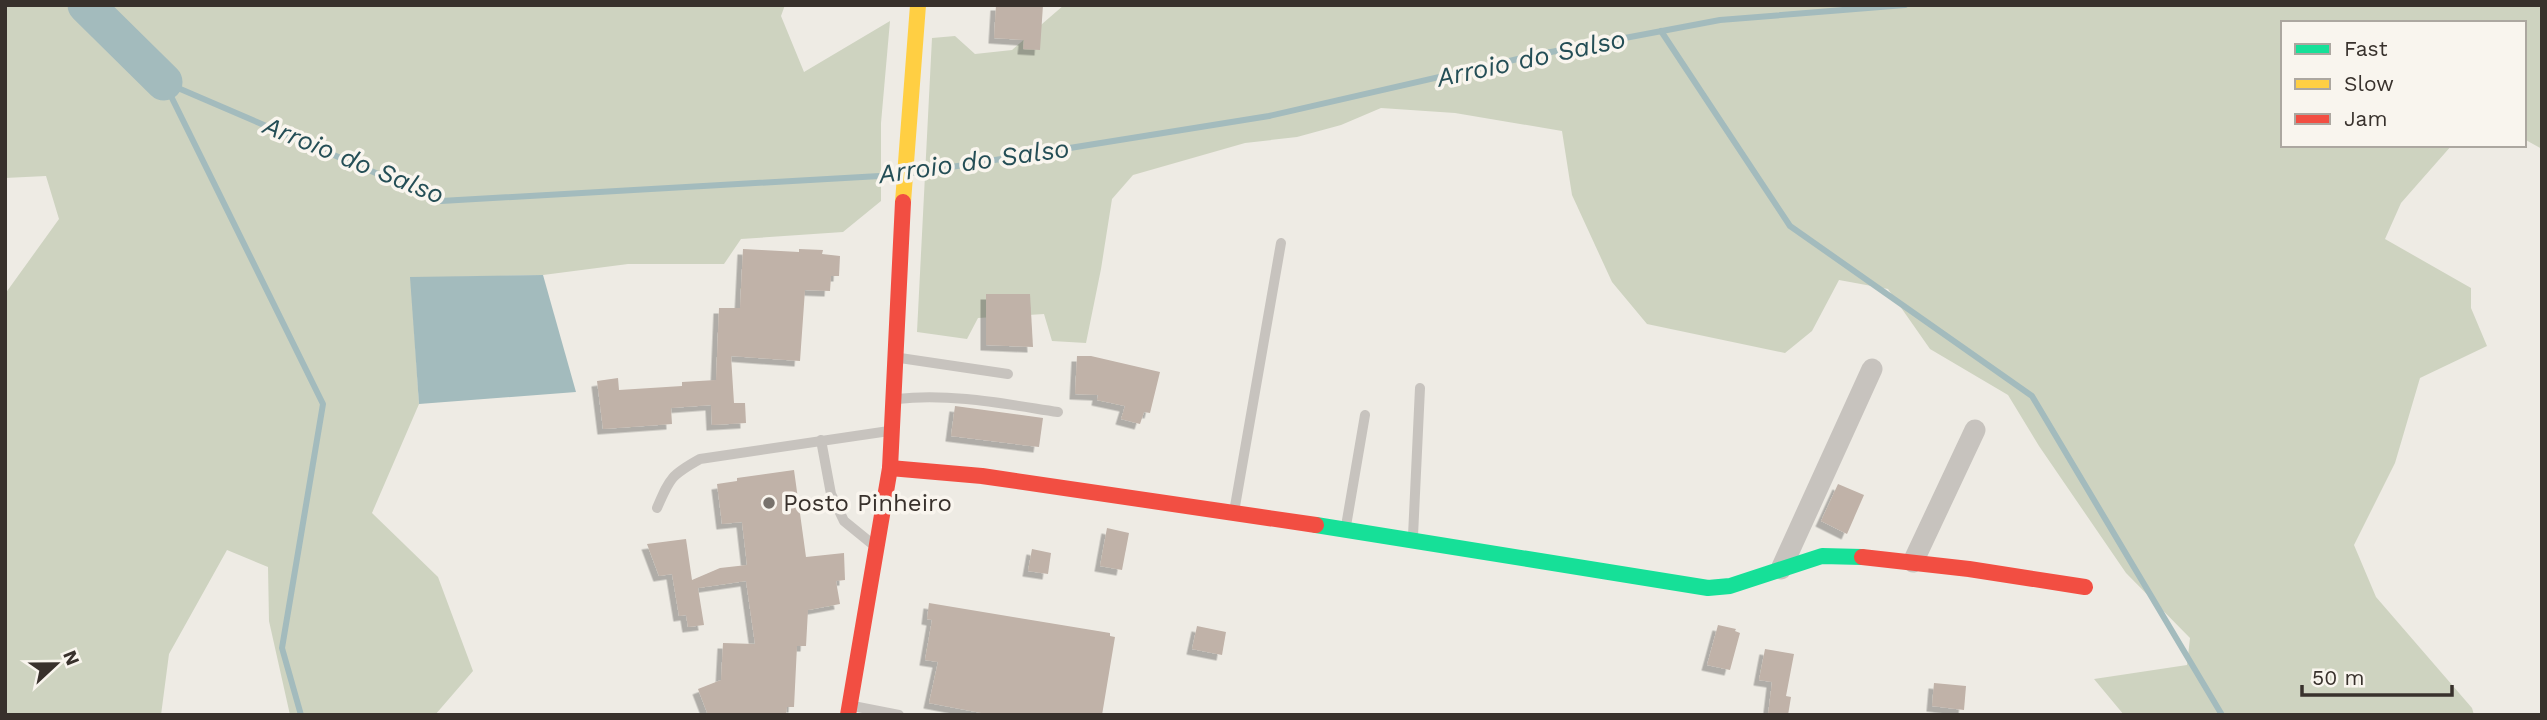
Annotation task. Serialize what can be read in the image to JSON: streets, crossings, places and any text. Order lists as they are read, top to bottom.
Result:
{
  "water": ["Arroio do Salso"],
  "places": ["Posto Pinheiro"],
  "legend": ["Fast", "Slow", "Jam"],
  "scale_bar": "50 m",
  "north": "right"
}
